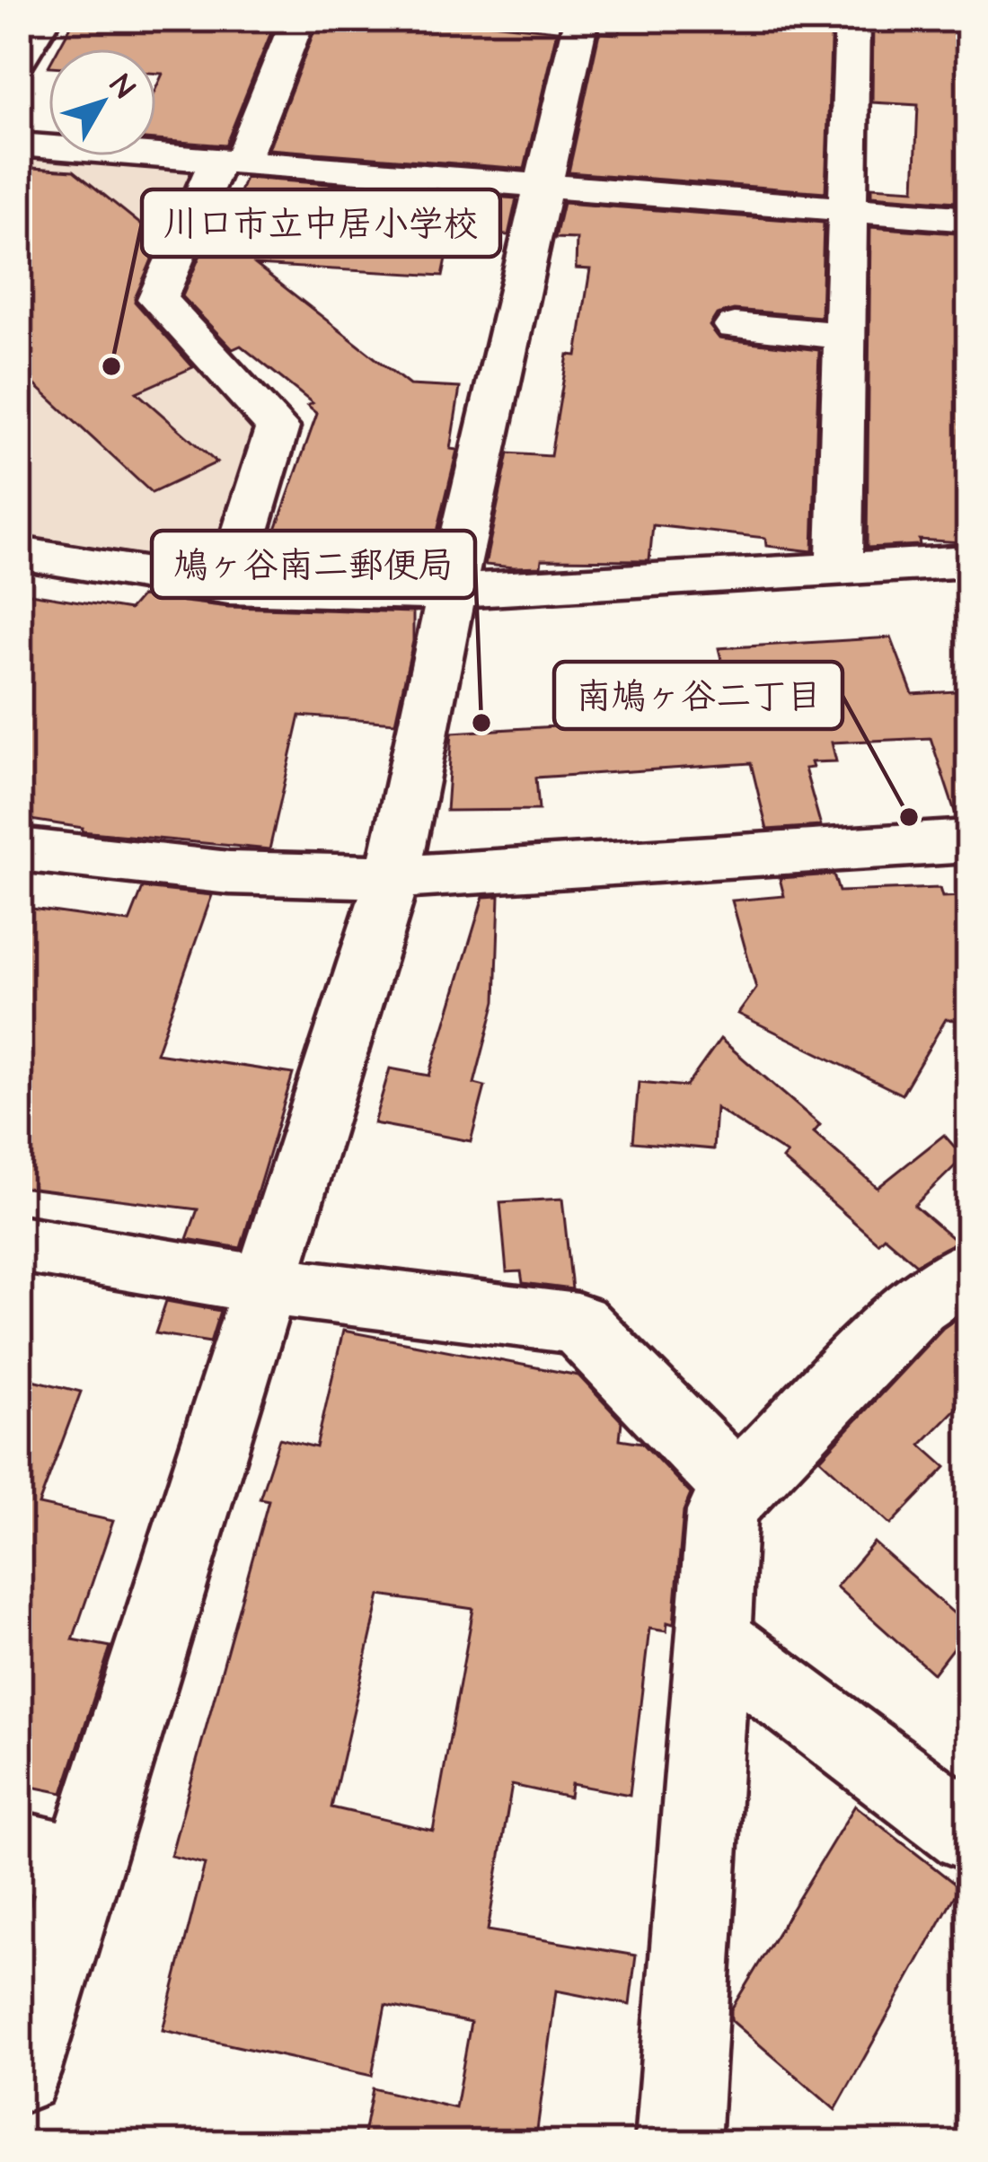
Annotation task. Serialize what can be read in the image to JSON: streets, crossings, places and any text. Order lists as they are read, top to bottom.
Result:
{
  "places": ["川口市立中居小学校", "鳩ヶ谷南二郵便局", "南鳩ヶ谷二丁目"],
  "north": "top right"
}
